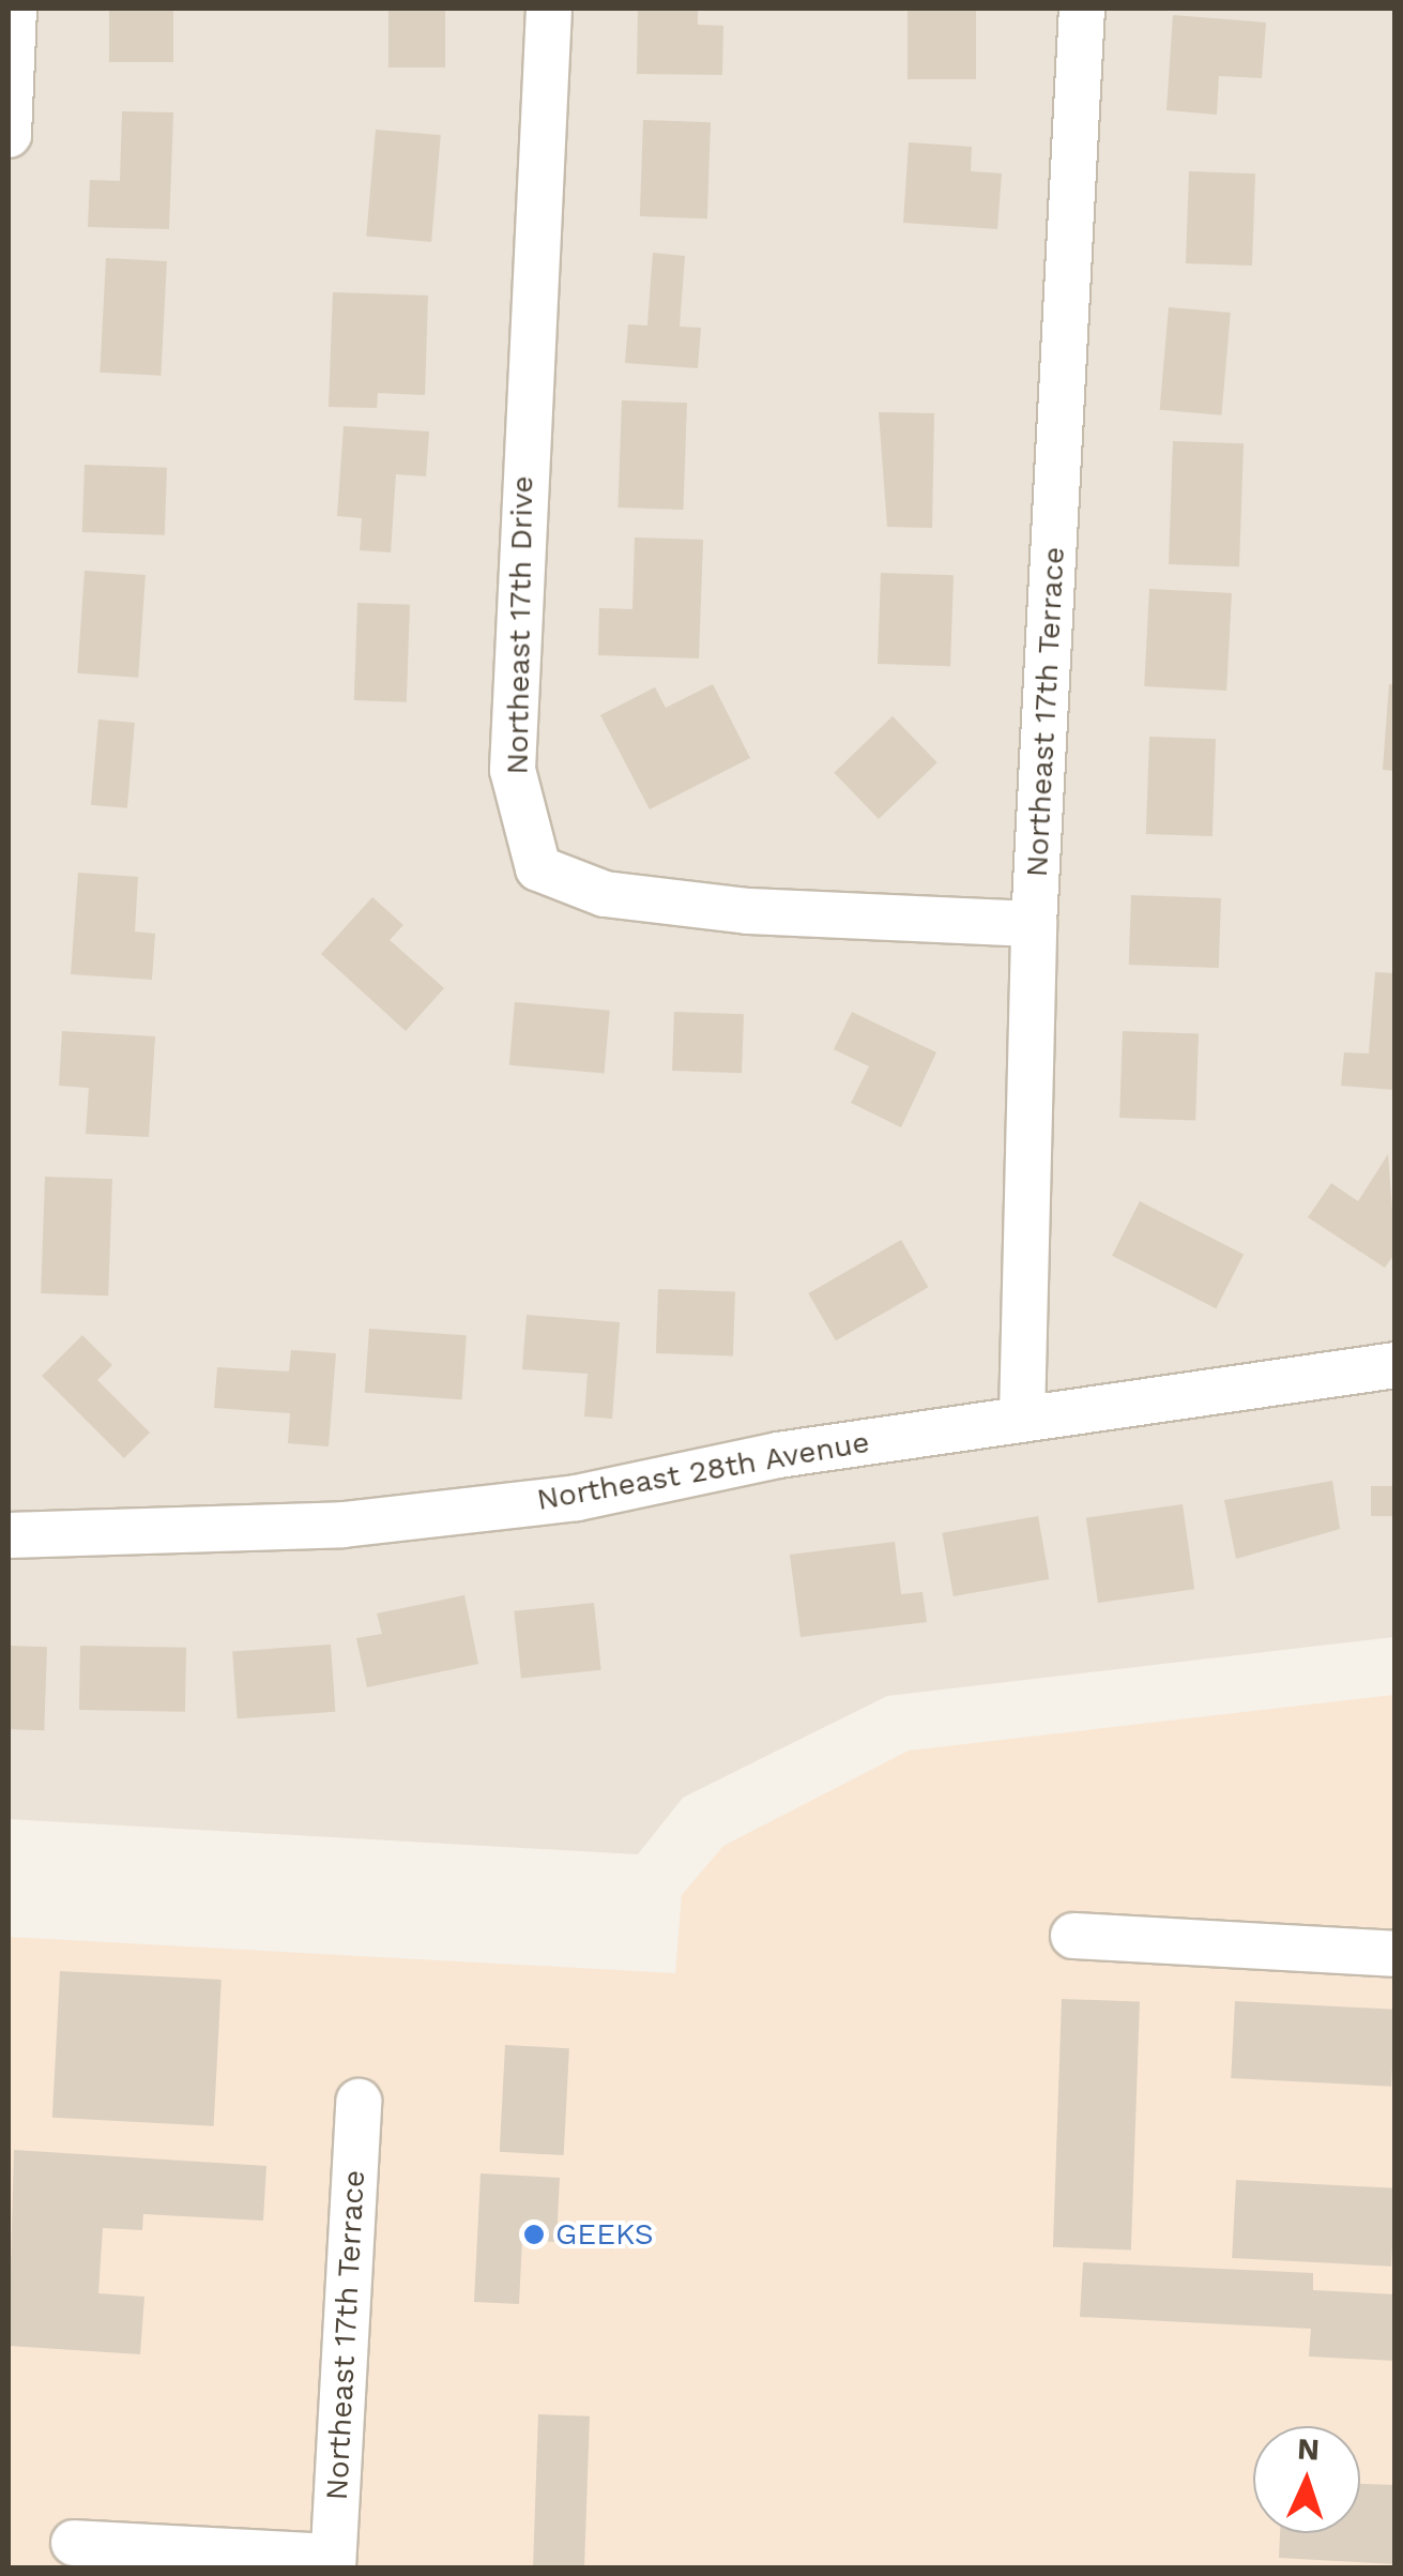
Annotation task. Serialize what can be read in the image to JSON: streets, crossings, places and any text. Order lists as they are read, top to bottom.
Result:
{
  "streets": {
    "street": ["Northeast 17th Drive", "Northeast 17th Terrace", "Northeast 28th Avenue"]
  },
  "crossings": [
    ["Northeast 17th Drive", "Northeast 17th Terrace"],
    ["Northeast 17th Terrace", "Northeast 28th Avenue"]
  ],
  "places": ["GEEKS"],
  "north": "top"
}
